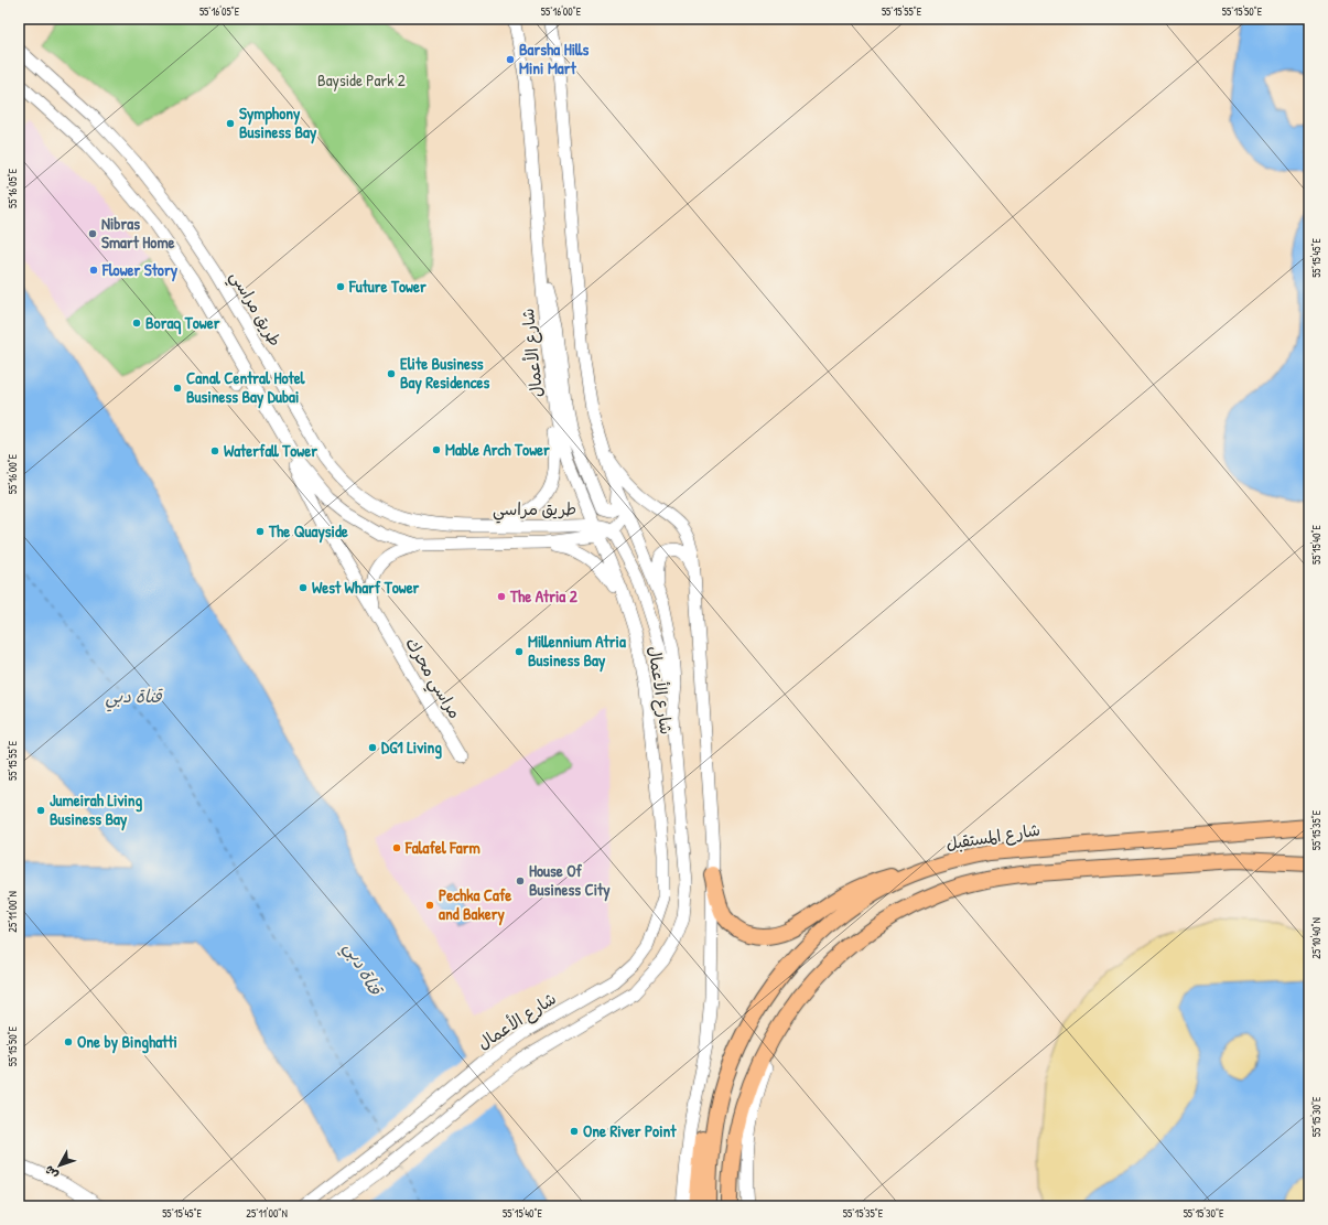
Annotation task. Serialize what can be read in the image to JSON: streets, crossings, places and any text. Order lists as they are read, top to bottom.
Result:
{
  "streets": {
    "main road": ["شارع المستقبل"],
    "street": ["طريق مراسي", "شارع الأعمال", "مراسي محرك"]
  },
  "crossings": [
    ["طريق مراسي", "شارع الأعمال"],
    ["طريق مراسي", "مراسي محرك"]
  ],
  "water": ["قناة دبي"],
  "parks": ["Bayside Park 2"],
  "places": [
    "Barsha Hills Mini Mart",
    "Symphony Business Bay",
    "Nibras Smart Home",
    "Flower Story",
    "Future Tower",
    "Boraq Tower",
    "Elite Business Bay Residences",
    "Canal Central Hotel Business Bay Dubai",
    "Mable Arch Tower",
    "Waterfall Tower",
    "The Quayside",
    "West Wharf Tower",
    "The Atria 2",
    "Millennium Atria Business Bay",
    "DG1 Living",
    "Jumeirah Living Business Bay",
    "Falafel Farm",
    "House Of Business City",
    "Pechka Cafe and Bakery",
    "One by Binghatti",
    "One River Point"
  ],
  "north": "bottom left",
  "coordinates": [
    "55°16'05\"E",
    "55°16'00\"E",
    "55°15'55\"E",
    "55°15'50\"E",
    "55°15'45\"E",
    "55°15'40\"E",
    "55°15'35\"E",
    "25°11'00\"N",
    "25°10'40\"N",
    "55°15'30\"E"
  ]
}
